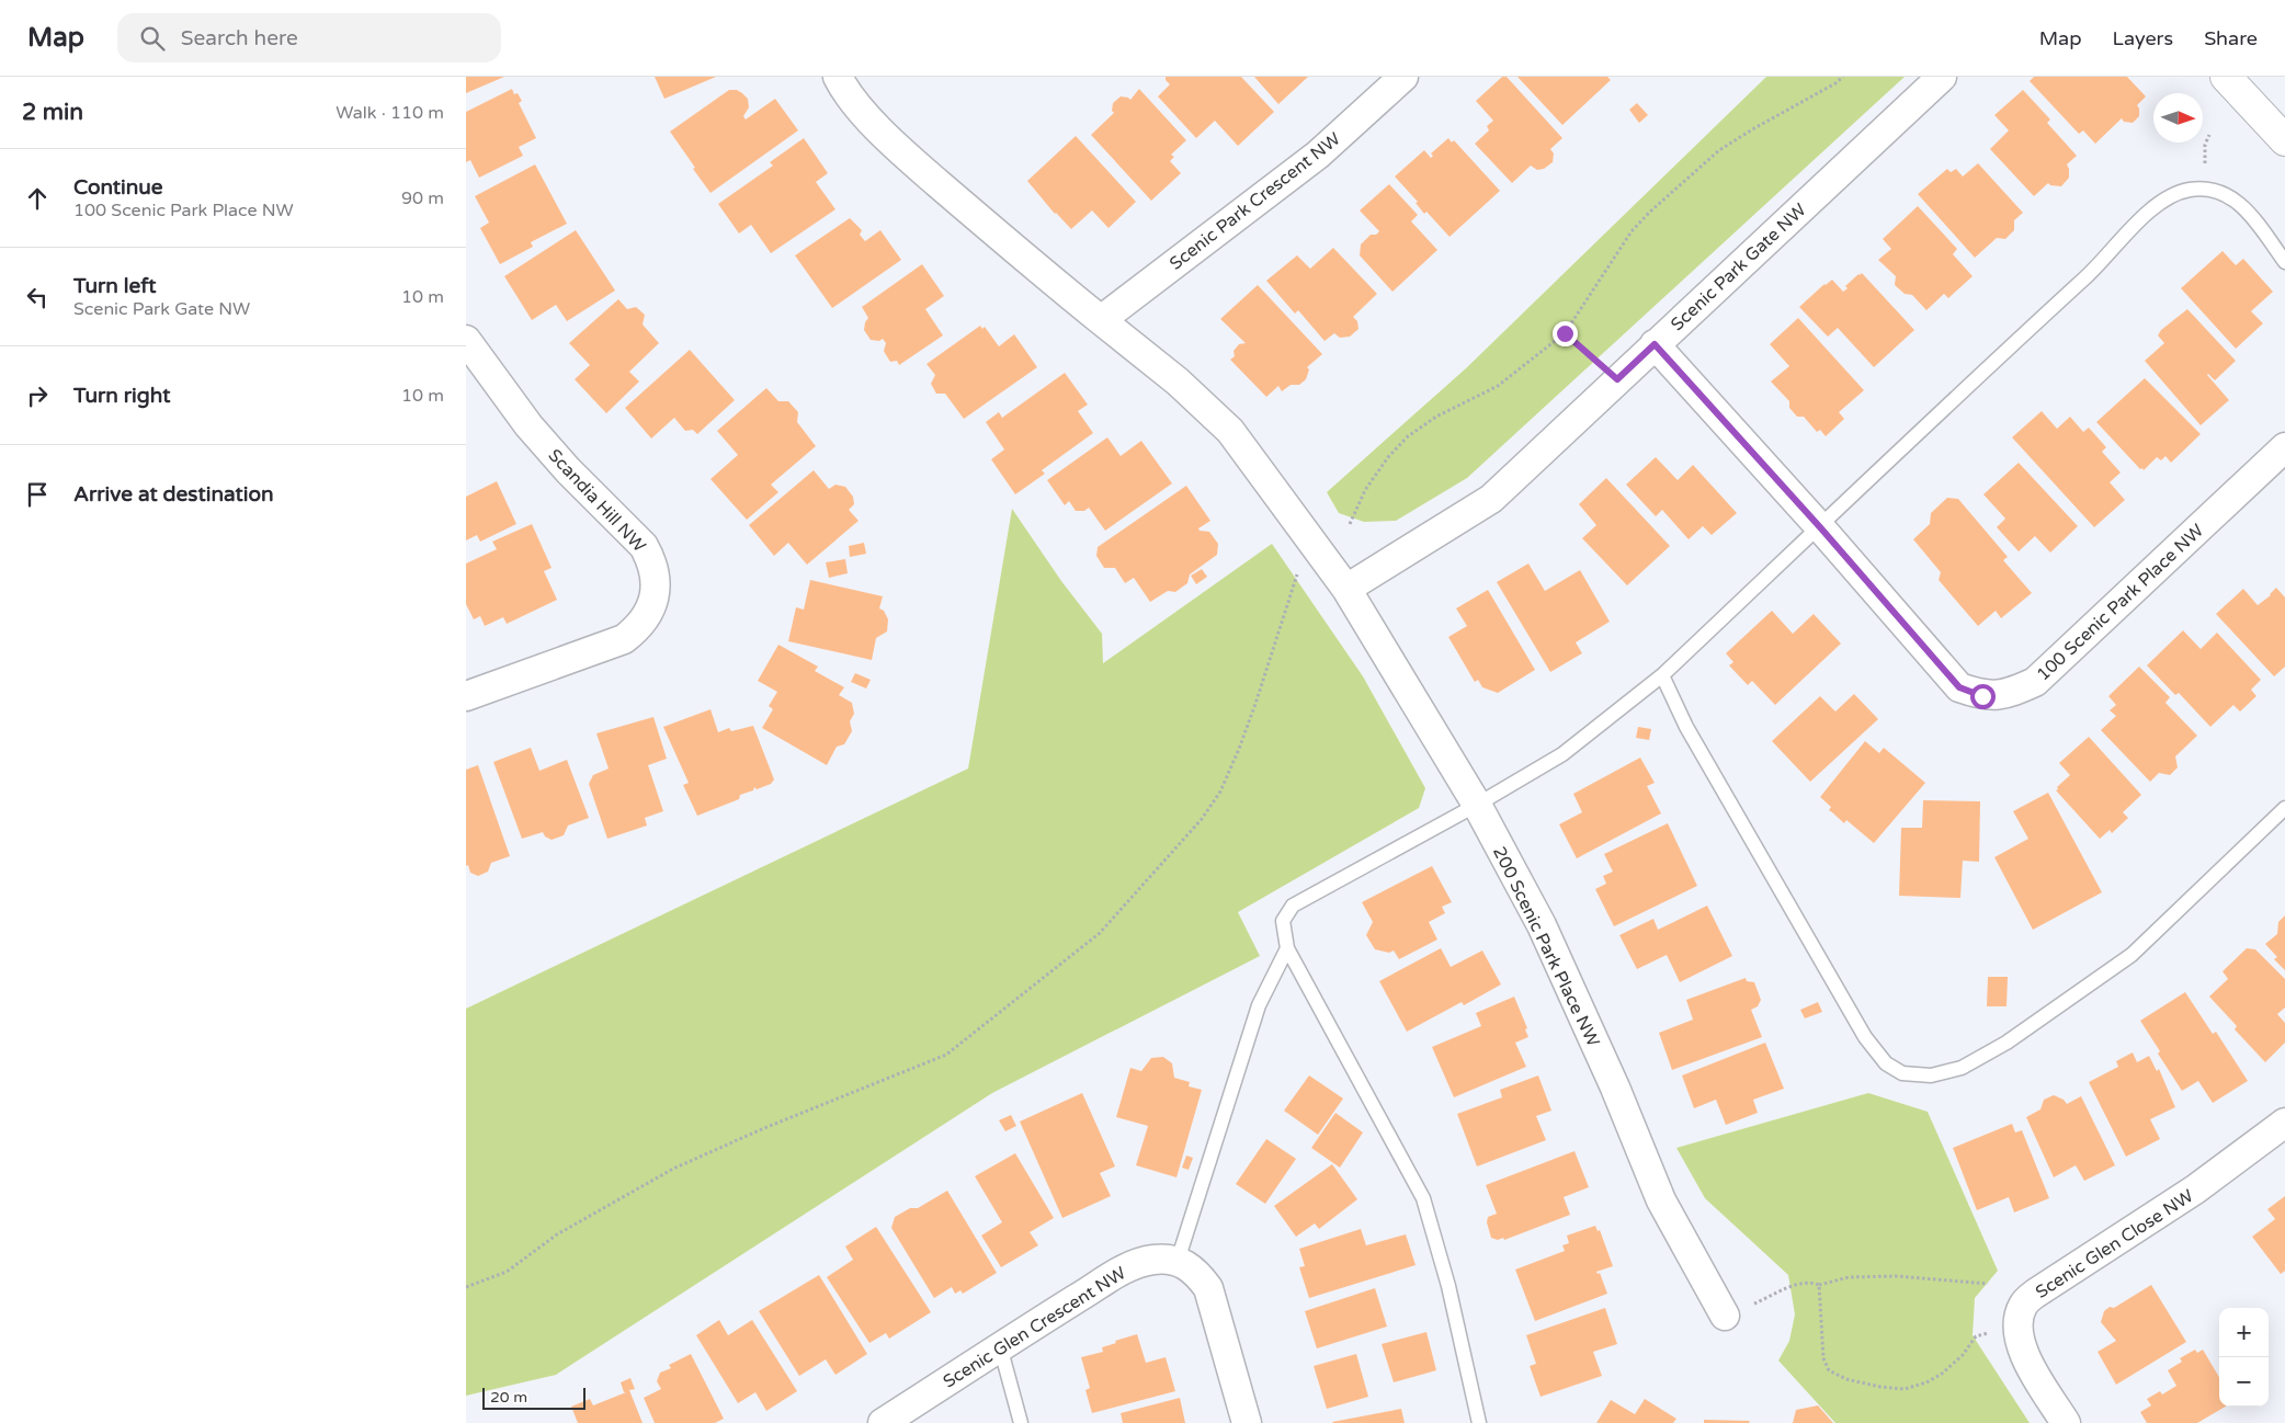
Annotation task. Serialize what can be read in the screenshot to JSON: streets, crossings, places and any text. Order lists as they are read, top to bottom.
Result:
{
  "streets": {
    "street": [
      "Scenic Park Crescent NW",
      "Scenic Park Gate NW",
      "Scandia Hill NW",
      "100 Scenic Park Place NW",
      "200 Scenic Park Place NW",
      "Scenic Glen Close NW",
      "Scenic Glen Crescent NW"
    ]
  },
  "crossings": [
    ["Scenic Park Gate NW", "100 Scenic Park Place NW"],
    ["Scenic Park Gate NW", "200 Scenic Park Place NW"]
  ],
  "scale_bar": "20 m",
  "north": "right",
  "page": {
    "header": "Map",
    "search": "Search here",
    "nav": ["Map", "Layers", "Share"],
    "heading": ["2 min", "Walk · 110 m"],
    "list": [
      ["Continue", "100 Scenic Park Place NW", "90 m"],
      ["Turn left", "Scenic Park Gate NW", "10 m"],
      ["Turn right", "10 m"],
      "Arrive at destination"
    ],
    "map_buttons": ["+", "−"],
    "scale": "20 m"
  }
}
